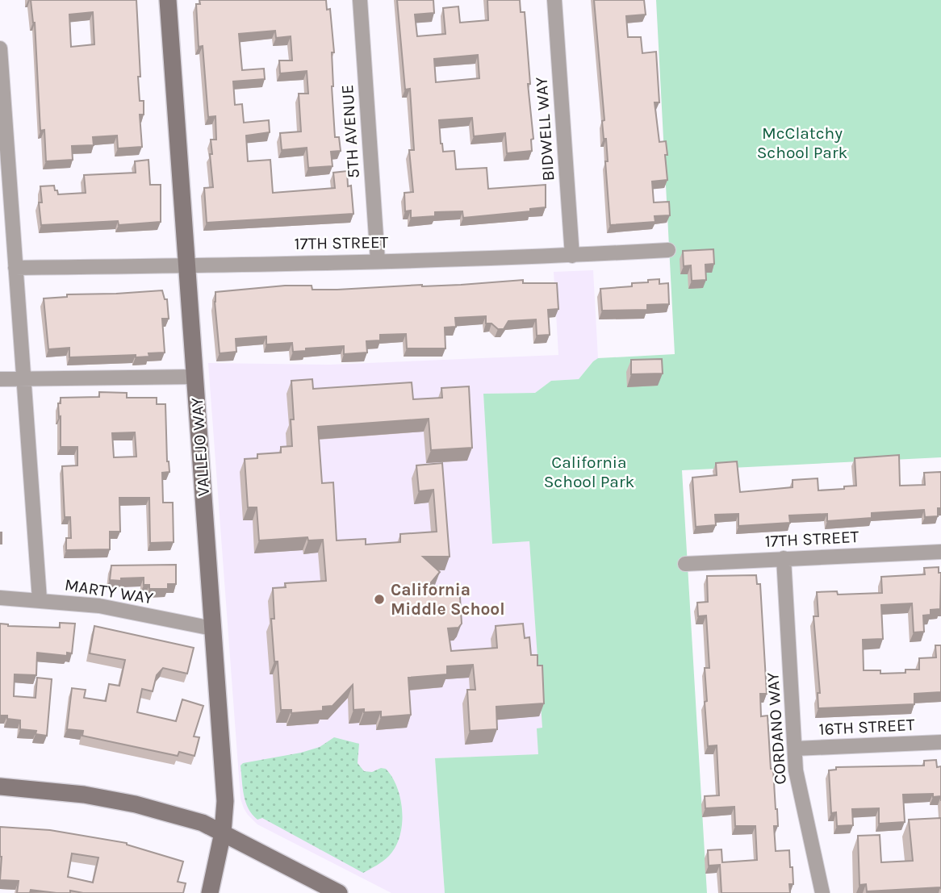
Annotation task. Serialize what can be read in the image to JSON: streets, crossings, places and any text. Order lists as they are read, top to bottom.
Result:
{
  "streets": {
    "street": [
      "BIDWELL WAY",
      "5TH AVENUE",
      "17TH STREET",
      "VALLEJO WAY",
      "MARTY WAY",
      "16TH STREET",
      "CORDANO WAY"
    ]
  },
  "crossings": [
    ["BIDWELL WAY", "17TH STREET"],
    ["5TH AVENUE", "17TH STREET"],
    ["17TH STREET", "VALLEJO WAY"],
    ["17TH STREET", "CORDANO WAY"],
    ["VALLEJO WAY", "MARTY WAY"],
    ["16TH STREET", "CORDANO WAY"]
  ],
  "parks": ["McClatchy School Park", "California School Park"],
  "places": ["California Middle School"]
}
